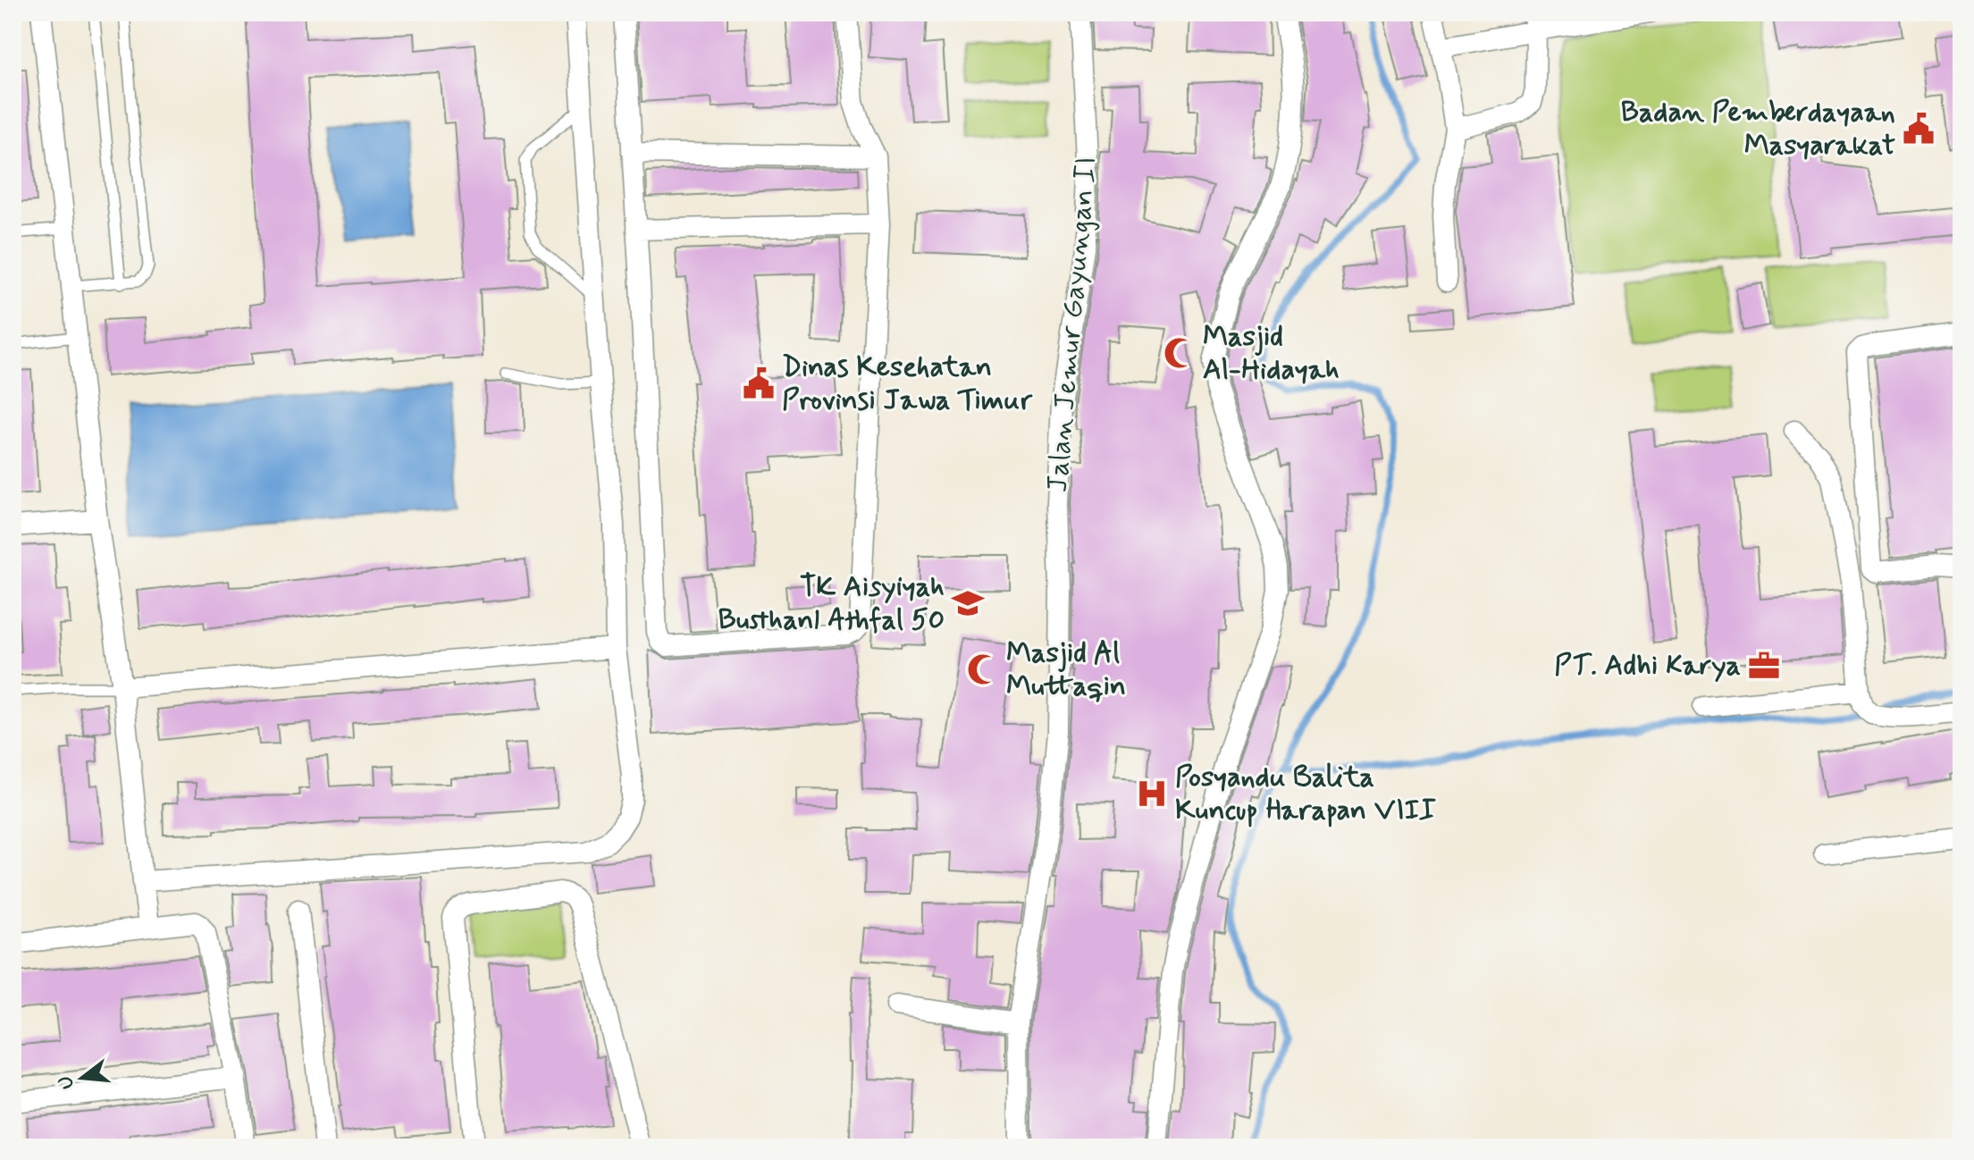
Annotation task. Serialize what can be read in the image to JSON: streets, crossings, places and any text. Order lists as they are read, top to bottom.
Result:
{
  "streets": {
    "street": ["Jalan Jemur Gayungan II"]
  },
  "places": {
    "public building": ["Badan Pemberdayaan Masyarakat", "Dinas Kesehatan Provinsi Jawa Timur"],
    "mosque": ["Masjid Al-Hidayah", "Masjid Al Muttaqin"],
    "school or university": ["TK Aisyiyah Busthanl Athfal 50"],
    "office": ["PT. Adhi Karya"],
    "hospital": ["Posyandu Balita Kuncup Harapan VIII"]
  },
  "north": "left"
}
